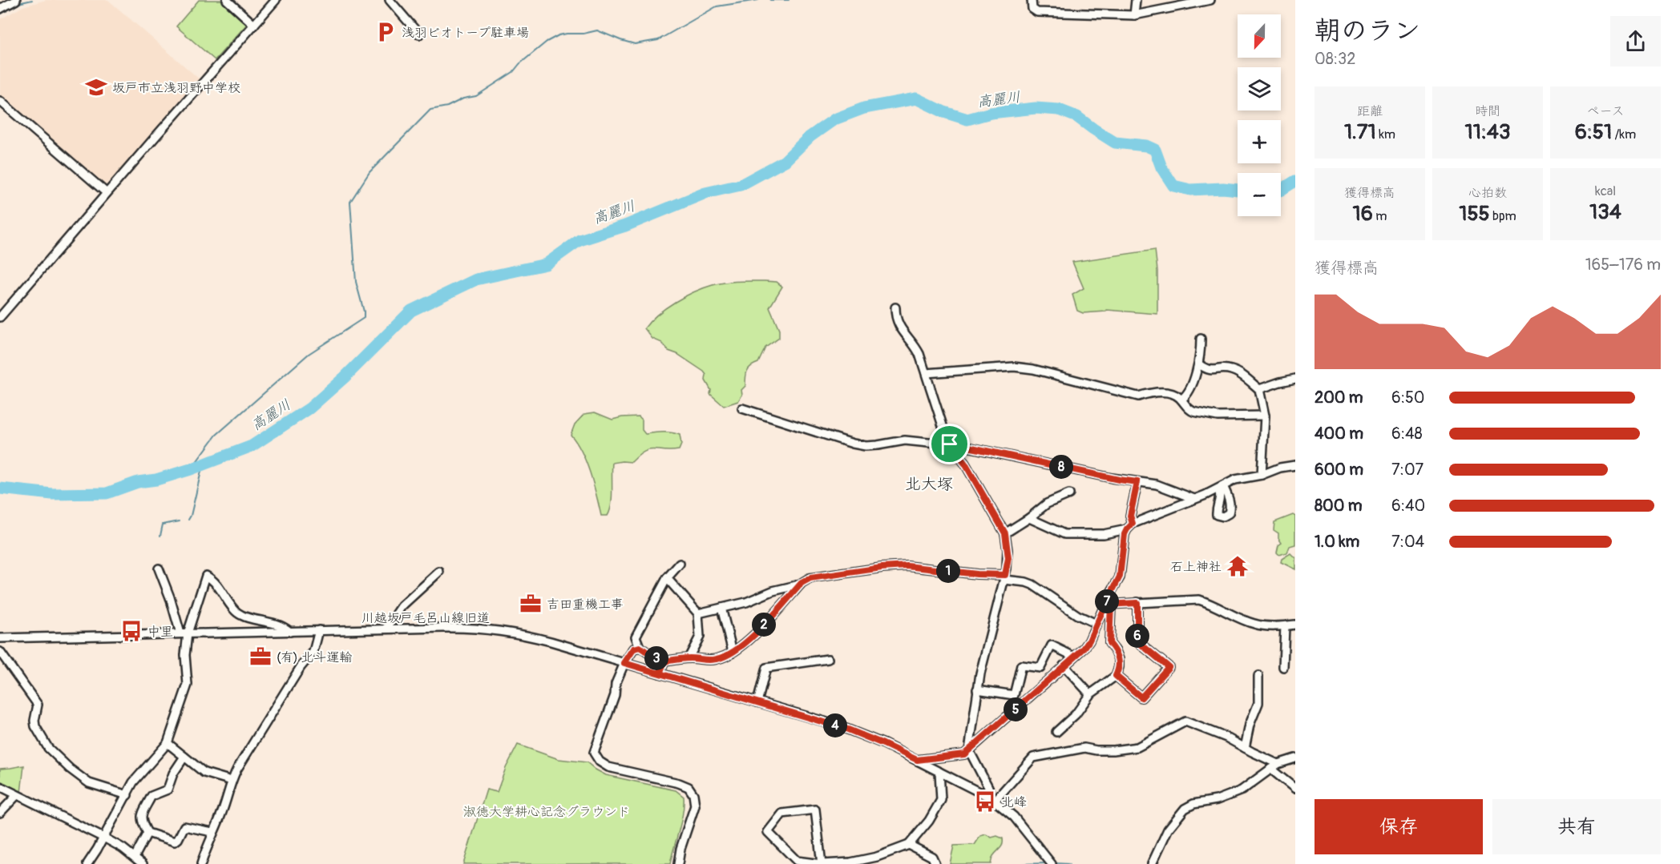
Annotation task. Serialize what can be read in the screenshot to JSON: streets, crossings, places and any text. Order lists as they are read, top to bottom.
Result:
{
  "streets": {
    "street": ["川越坂戸毛呂山線旧道"]
  },
  "districts": ["北大塚"],
  "water": ["高麗川"],
  "parks": ["淑徳大学耕心記念グラウンド"],
  "places": {
    "parking": ["浅羽ビオトープ駐車場"],
    "school or university": ["坂戸市立浅羽野中学校"],
    "temple": ["石上神社"],
    "office": ["吉田重機工事", "(有) 北斗運輸"],
    "bus stop": ["中里", "北峰"]
  },
  "north": "bottom",
  "page": {
    "heading": ["朝のラン", "08:32"],
    "map_buttons": ["+", "−"],
    "stats": [
      ["距離", "1.71 km"],
      ["時間", "11:43"],
      ["ペース", "6:51 /km"],
      ["獲得標高", "16 m"],
      ["心拍数", "155 bpm"],
      ["kcal", "134"]
    ],
    "chart": ["獲得標高", "165–176 m"],
    "list": [
      {
        "name": "200 m",
        "note": "6:50"
      },
      {
        "name": "400 m",
        "note": "6:48"
      },
      {
        "name": "600 m",
        "note": "7:07"
      },
      {
        "name": "800 m",
        "note": "6:40"
      },
      {
        "name": "1.0 km",
        "note": "7:04"
      }
    ],
    "pins": [
      "8",
      "1",
      "7",
      "2",
      "6",
      "3",
      "5",
      "4"
    ],
    "buttons": ["保存", "共有"]
  }
}
